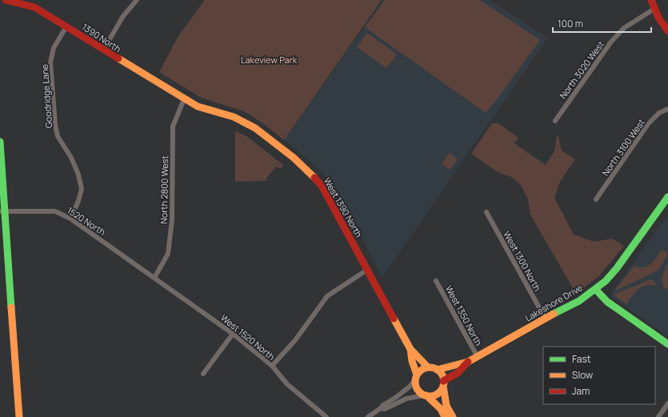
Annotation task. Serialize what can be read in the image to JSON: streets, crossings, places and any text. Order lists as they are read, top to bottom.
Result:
{
  "streets": {
    "street": [
      "1390 North",
      "North 3020 West",
      "Goodridge Lane",
      "North 3100 West",
      "North 2800 West",
      "West 1390 North",
      "1520 North",
      "West 1300 North",
      "Lakeshore Drive",
      "West 1350 North",
      "West 1520 North"
    ]
  },
  "crossings": [
    ["1390 North", "Goodridge Lane"],
    ["1390 North", "North 2800 West"],
    ["1390 North", "West 1390 North"],
    ["Goodridge Lane", "1520 North"],
    ["North 2800 West", "West 1390 North"],
    ["North 2800 West", "1520 North"],
    ["North 2800 West", "West 1520 North"],
    ["West 1390 North", "Lakeshore Drive"],
    ["1520 North", "West 1520 North"],
    ["West 1300 North", "Lakeshore Drive"],
    ["Lakeshore Drive", "West 1350 North"]
  ],
  "parks": ["Lakeview Park"],
  "legend": ["Fast", "Slow", "Jam"],
  "scale_bar": "100 m"
}
